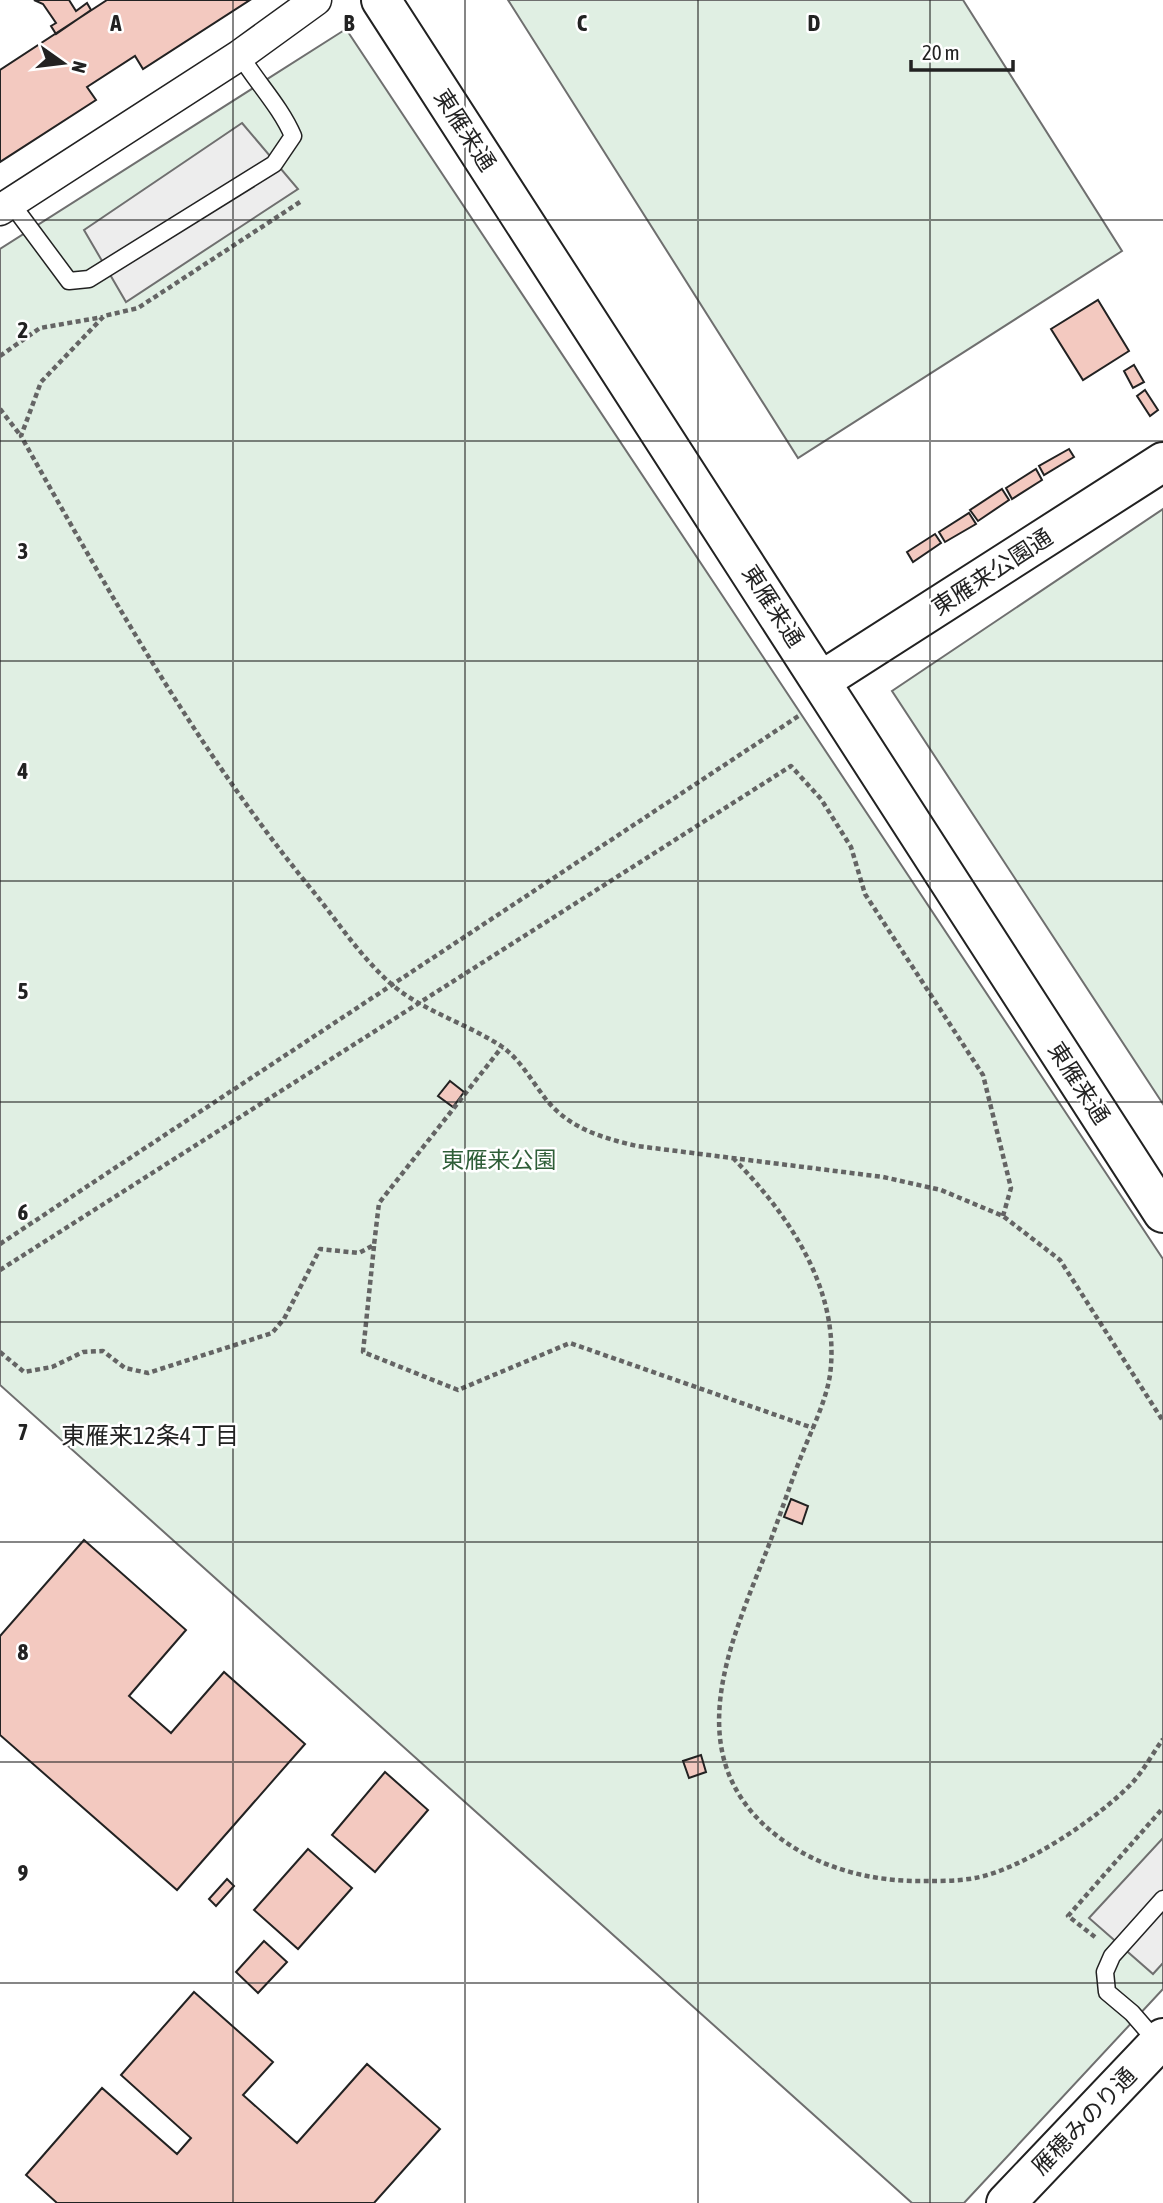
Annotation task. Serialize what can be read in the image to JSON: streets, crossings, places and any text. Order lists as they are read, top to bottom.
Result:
{
  "streets": {
    "street": ["東雁来通", "東雁来公園通", "雁穂みのり通"]
  },
  "crossings": [
    ["東雁来通", "東雁来公園通"]
  ],
  "districts": ["東雁来12条4丁目"],
  "parks": ["東雁来公園"],
  "scale_bar": "20 m",
  "north": "right",
  "grid": {
    "columns": [
      "A",
      "B",
      "C",
      "D"
    ],
    "rows": [
      "2",
      "3",
      "4",
      "5",
      "6",
      "7",
      "8",
      "9"
    ]
  }
}
